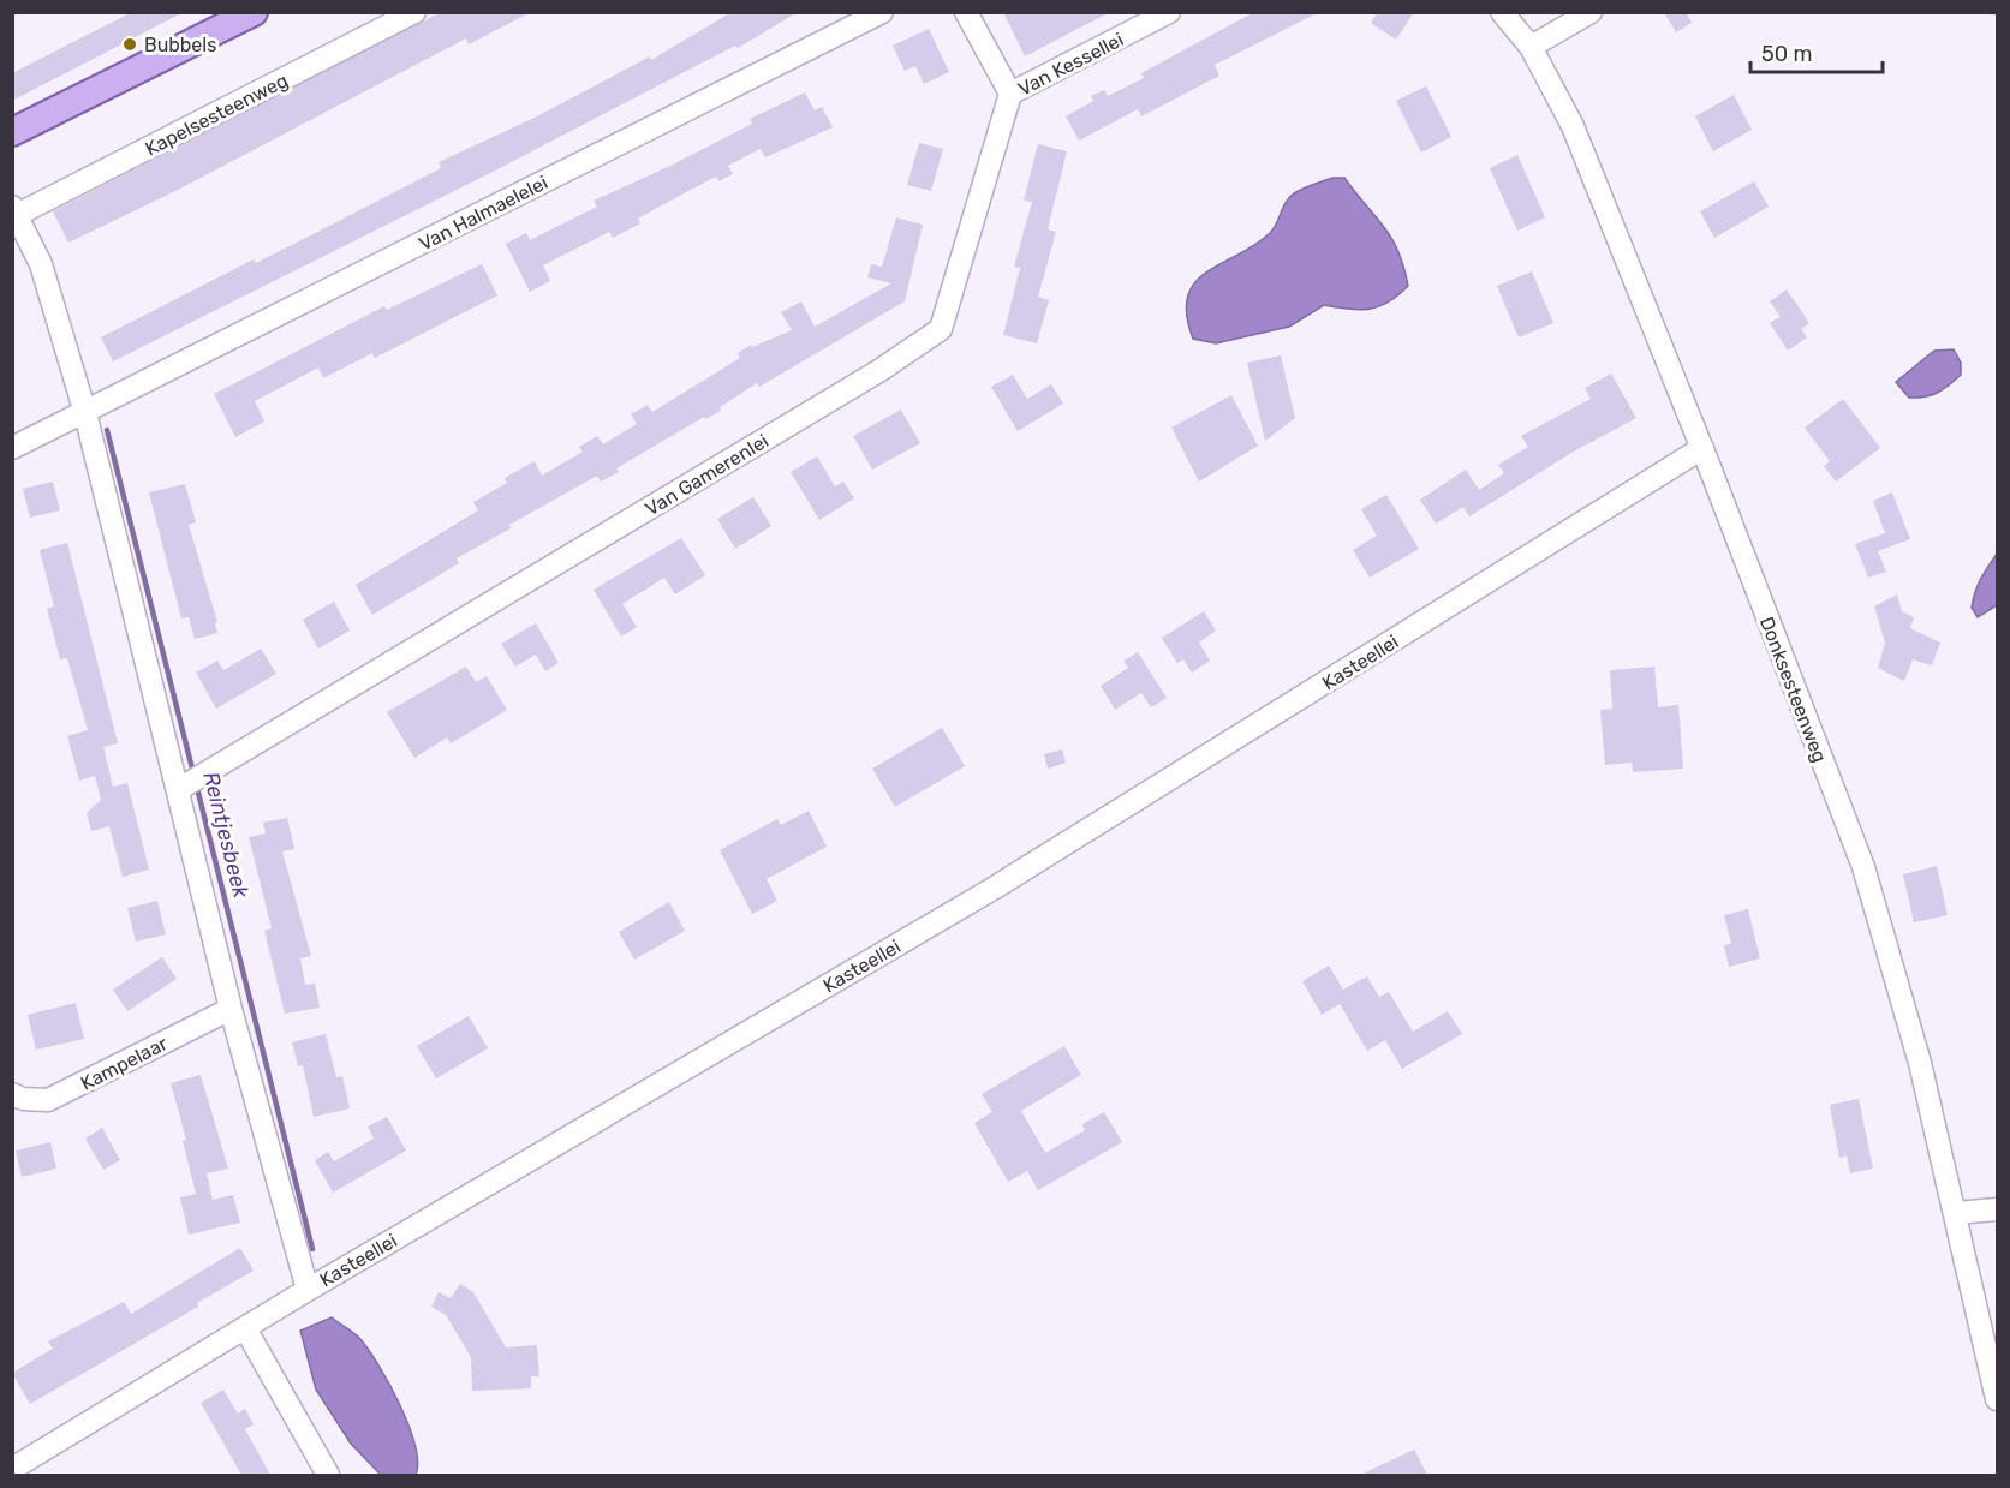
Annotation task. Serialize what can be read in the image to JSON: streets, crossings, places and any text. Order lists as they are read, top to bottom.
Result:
{
  "streets": {
    "street": [
      "Van Kessellei",
      "Kapelsesteenweg",
      "Van Halmaelelei",
      "Van Gamerenlei",
      "Kasteellei",
      "Donksesteenweg",
      "Kampelaar"
    ]
  },
  "crossings": [
    ["Van Kessellei", "Van Gamerenlei"],
    ["Kasteellei", "Donksesteenweg"]
  ],
  "water": ["Reintjesbeek"],
  "places": ["Bubbels"],
  "scale_bar": "50 m"
}
